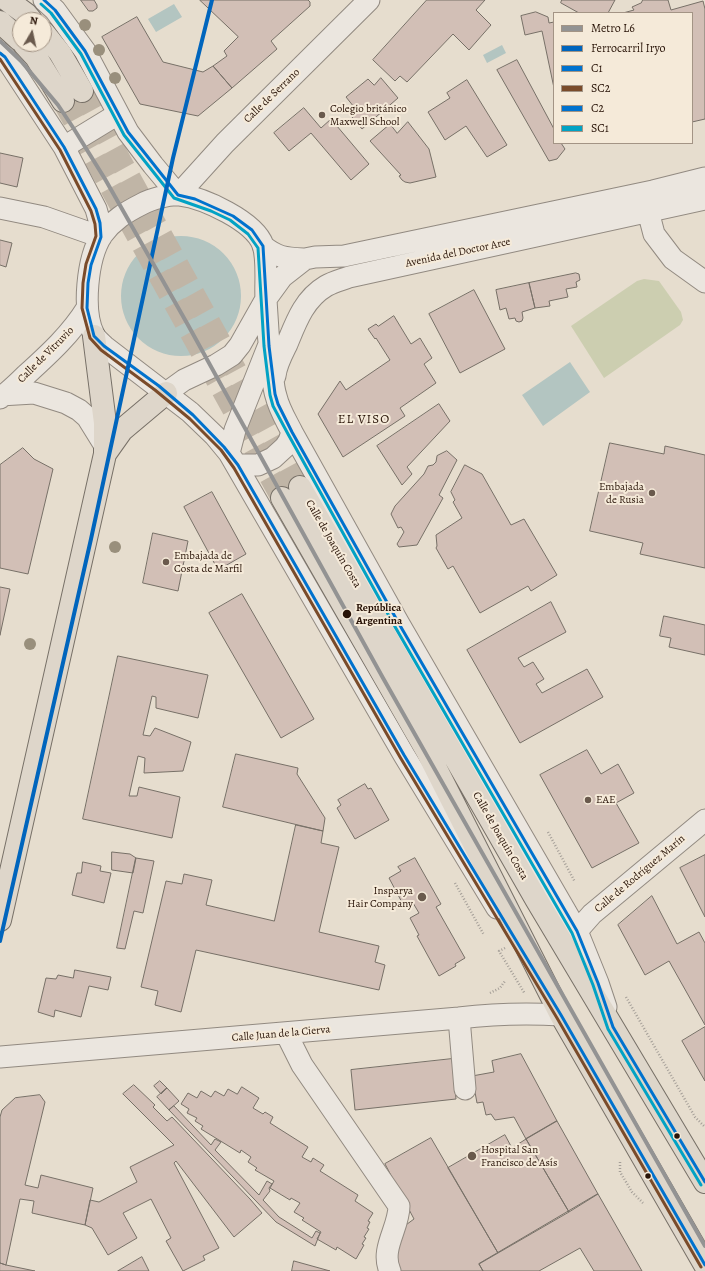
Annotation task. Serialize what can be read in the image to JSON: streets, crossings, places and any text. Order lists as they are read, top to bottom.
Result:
{
  "streets": {
    "main road": ["Calle de Joaquín Costa"],
    "street": [
      "Calle de Serrano",
      "Avenida del Doctor Arce",
      "Calle de Vitruvio",
      "Calle de Rodríguez Marín",
      "Calle Juan de la Cierva"
    ]
  },
  "crossings": [
    ["Calle de Joaquín Costa", "Calle Juan de la Cierva"]
  ],
  "districts": ["EL VISO"],
  "places": [
    "Colegio británico Maxwell School",
    "Embajada de Rusia",
    "Embajada de Costa de Marfil",
    "República Argentina",
    "EAE",
    "Insparya Hair Company",
    "Hospital San Francisco de Asís"
  ],
  "lines": [
    "rail line Iryo",
    "transit line C2",
    "transit line SC1",
    "metro line L6",
    "transit line C1",
    "transit line SC2"
  ],
  "legend": [
    "Metro L6",
    "Ferrocarril Iryo",
    "C1",
    "SC2",
    "C2",
    "SC1"
  ],
  "north": "top"
}
